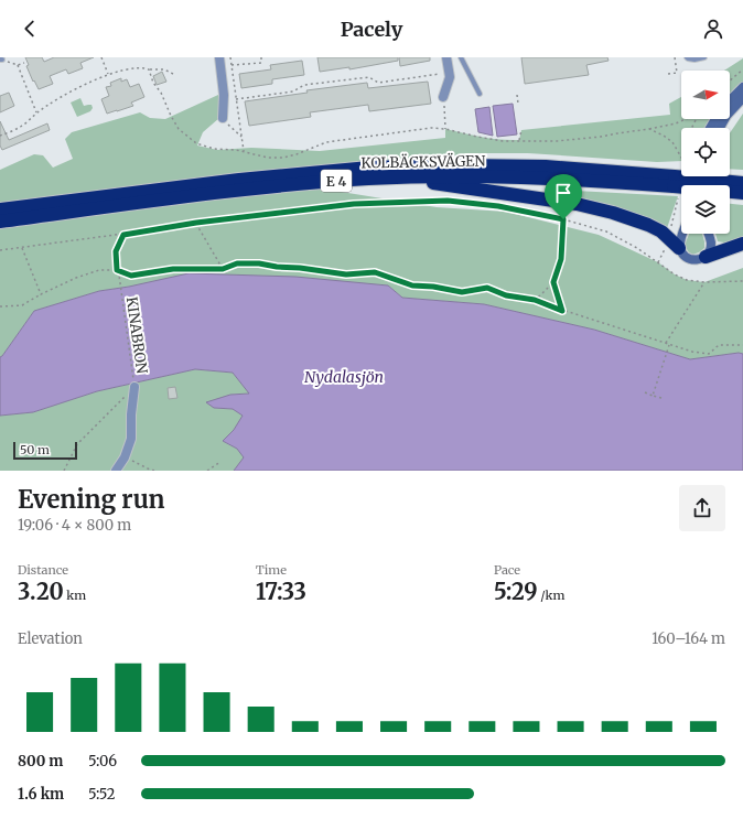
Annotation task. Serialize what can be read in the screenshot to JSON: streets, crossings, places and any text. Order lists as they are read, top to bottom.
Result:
{
  "streets": {
    "highway": ["KOLBÄCKSVÄGEN", "E 4"],
    "path": ["KINABRON"]
  },
  "water": ["Nydalasjön"],
  "scale_bar": "50 m",
  "north": "right",
  "page": {
    "header": "Pacely",
    "scale": "50 m",
    "heading": ["Evening run", "19:06 · 4 × 800 m"],
    "stats": [
      ["Distance", "3.20 km"],
      ["Time", "17:33"],
      ["Pace", "5:29 /km"]
    ],
    "chart": ["Elevation", "160–164 m"],
    "list": [
      {
        "name": "800 m",
        "note": "5:06"
      },
      {
        "name": "1.6 km",
        "note": "5:52"
      }
    ]
  }
}
